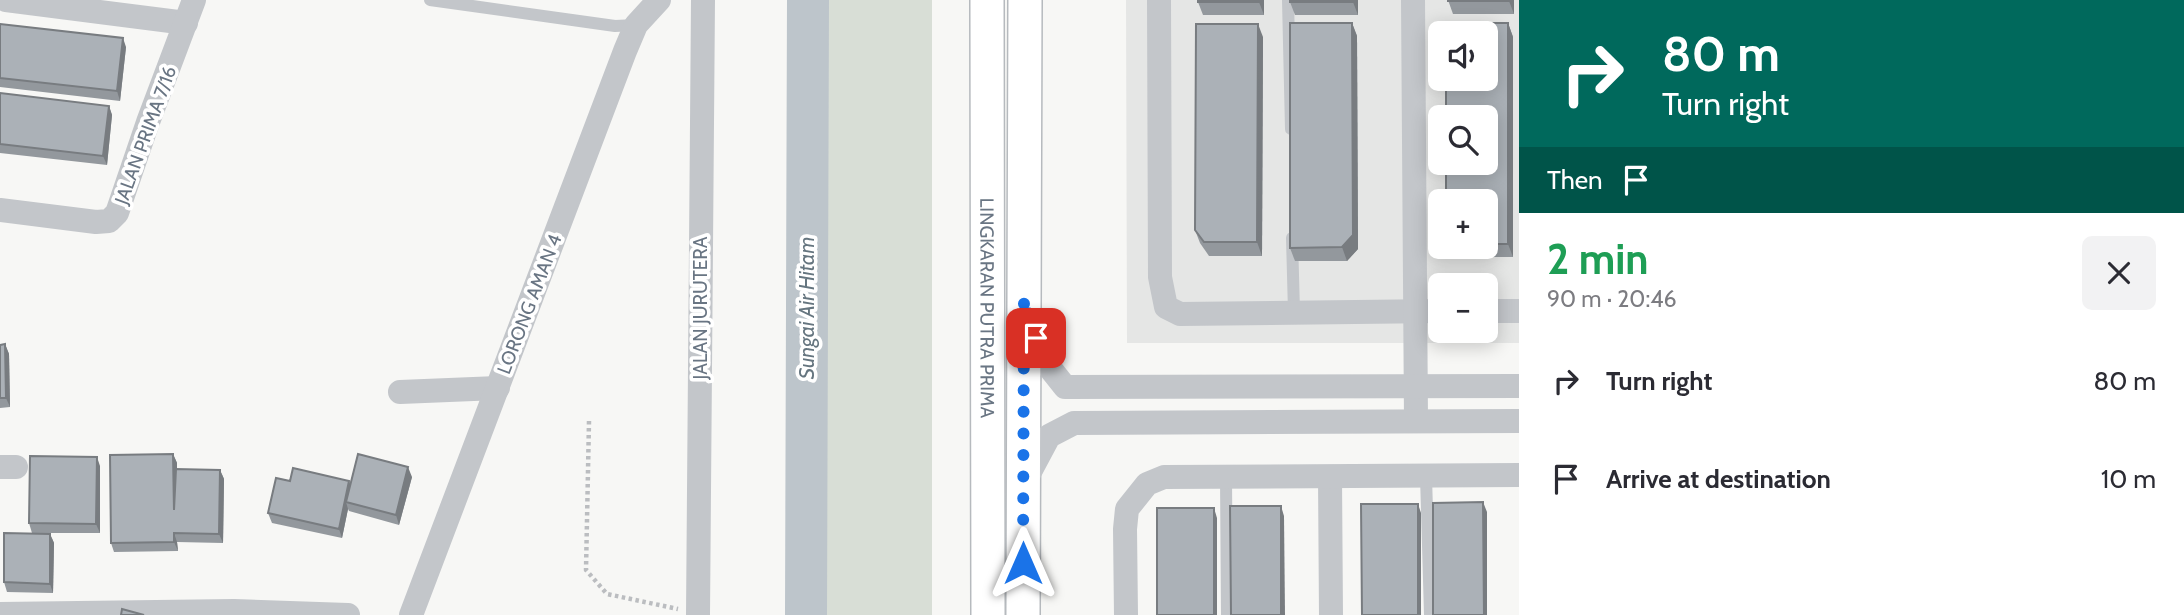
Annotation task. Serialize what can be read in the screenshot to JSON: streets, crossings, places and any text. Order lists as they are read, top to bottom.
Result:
{
  "streets": {
    "main road": ["LINGKARAN PUTRA PRIMA"],
    "street": ["JALAN PRIMA 7/16", "LORONG AMAN 4", "JALAN JURUTERA"]
  },
  "water": ["Sungai Air Hitam"],
  "page": {
    "turn": ["80 m", "Turn right"],
    "map_buttons": ["+", "−"],
    "then": "Then",
    "heading": ["2 min", "90 m · 20:46"],
    "list": [
      {
        "name": "Turn right",
        "value": "80 m"
      },
      {
        "name": "Arrive at destination",
        "value": "10 m"
      }
    ]
  }
}
